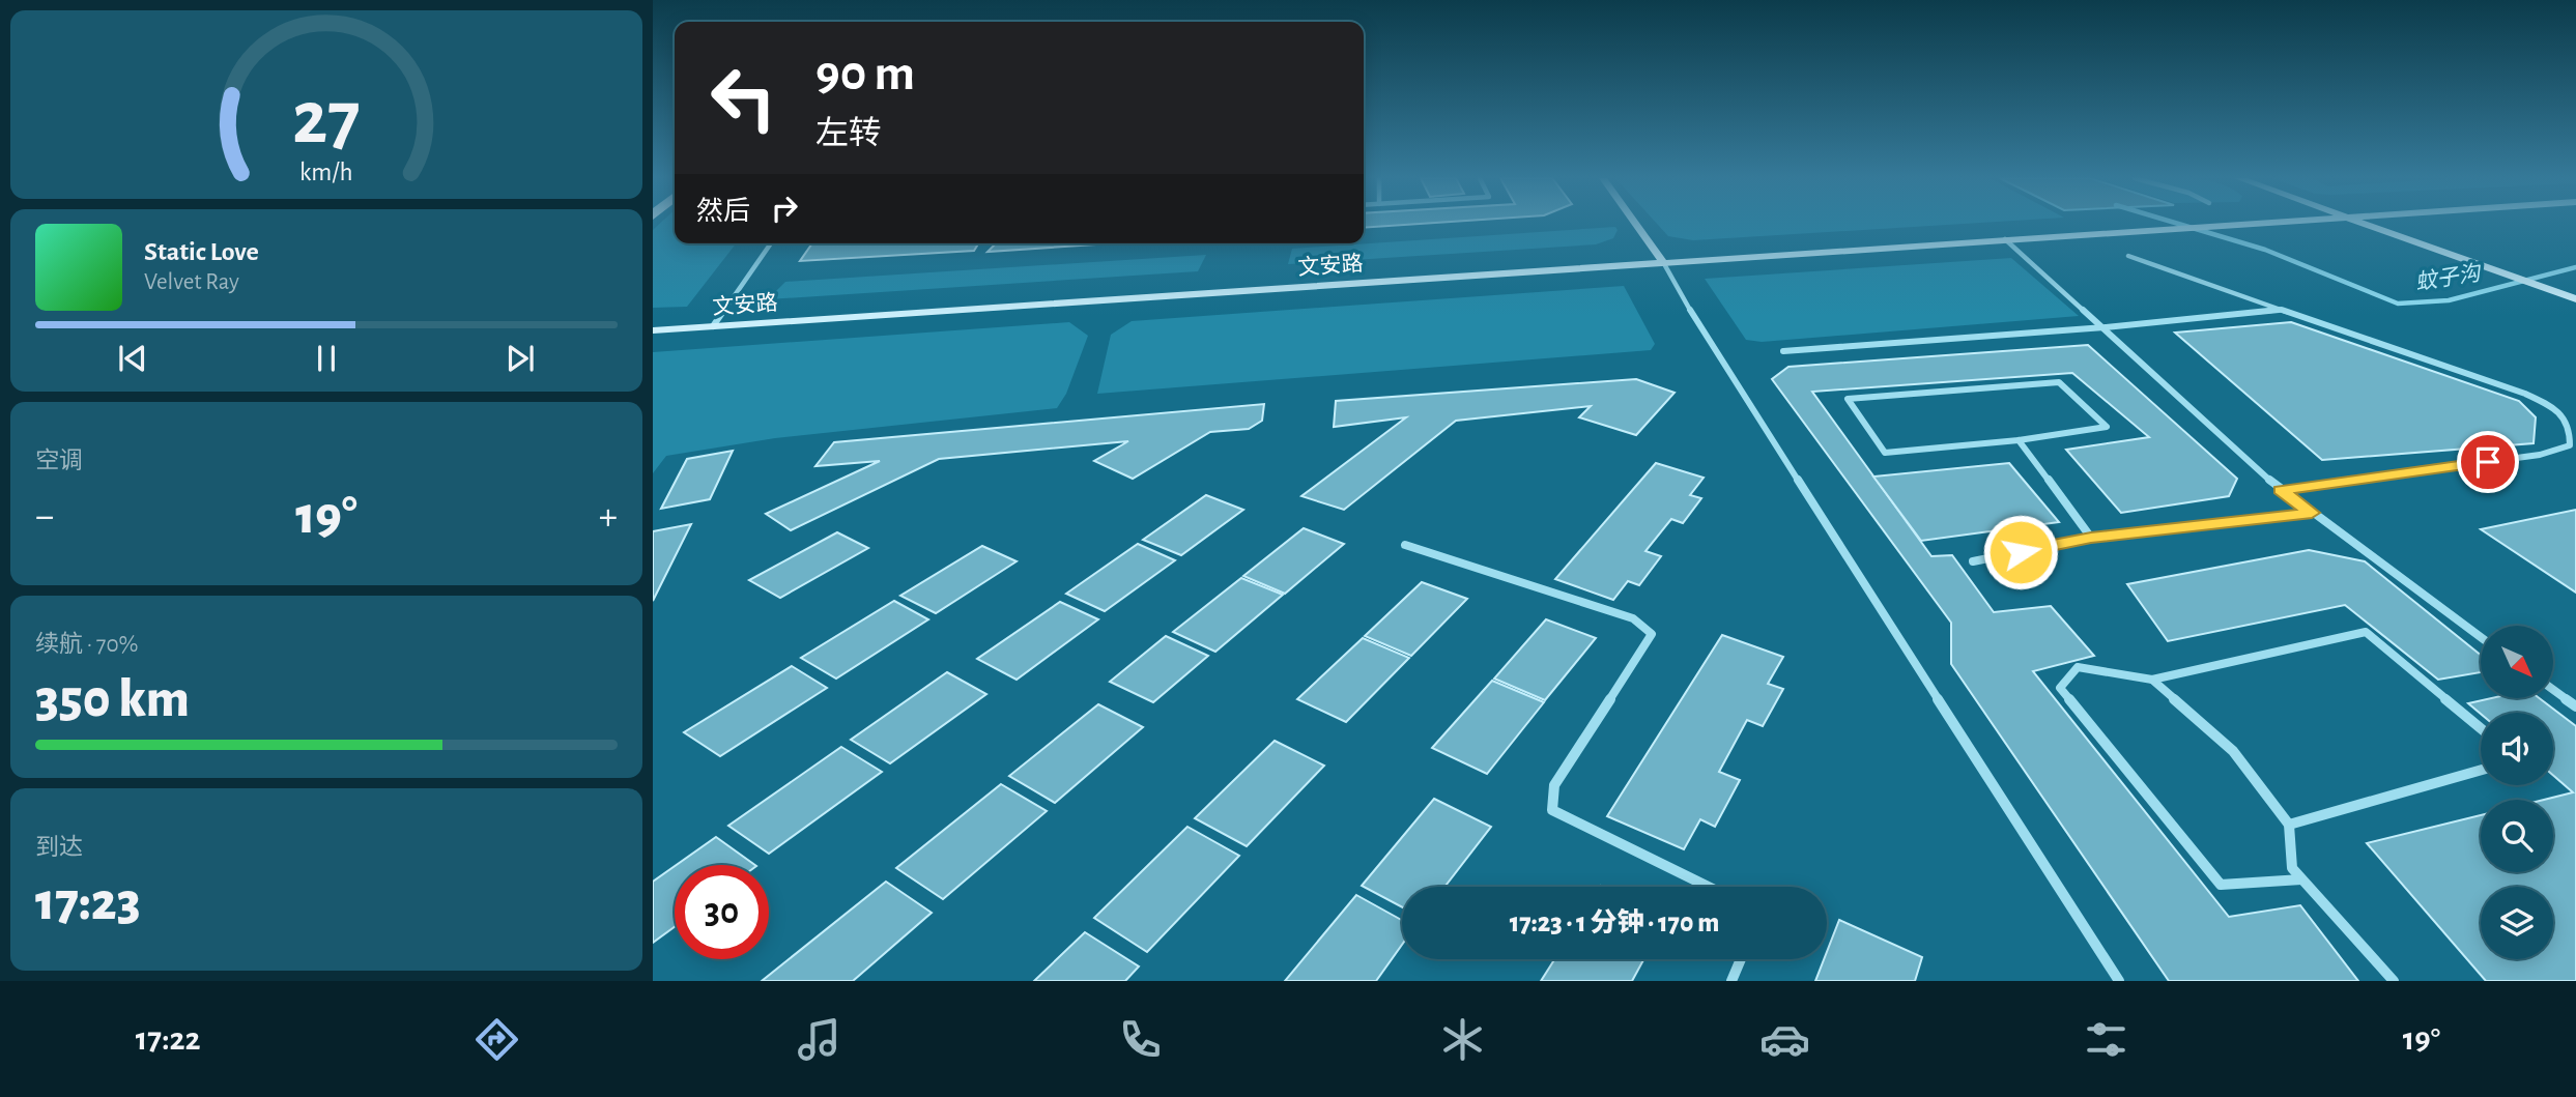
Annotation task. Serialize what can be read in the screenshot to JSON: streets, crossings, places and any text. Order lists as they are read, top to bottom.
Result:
{
  "streets": {
    "main road": ["文安路"]
  },
  "water": ["蚊子沟"],
  "north": "bottom right",
  "page": {
    "turn": ["90 m", "左转"],
    "then": "然后",
    "song": ["Static Love", "Velvet Ray"],
    "tile": [
      "空调",
      ["续航 · 70%", "350 km"],
      ["到达", "17:23"]
    ],
    "heat": ["−", "19°", "+"],
    "limit": "30",
    "trip": "17:23 · 1 分钟 · 170 m",
    "tabs": ["17:22", "19°"],
    "gauge": ["27", "km/h"]
  }
}
